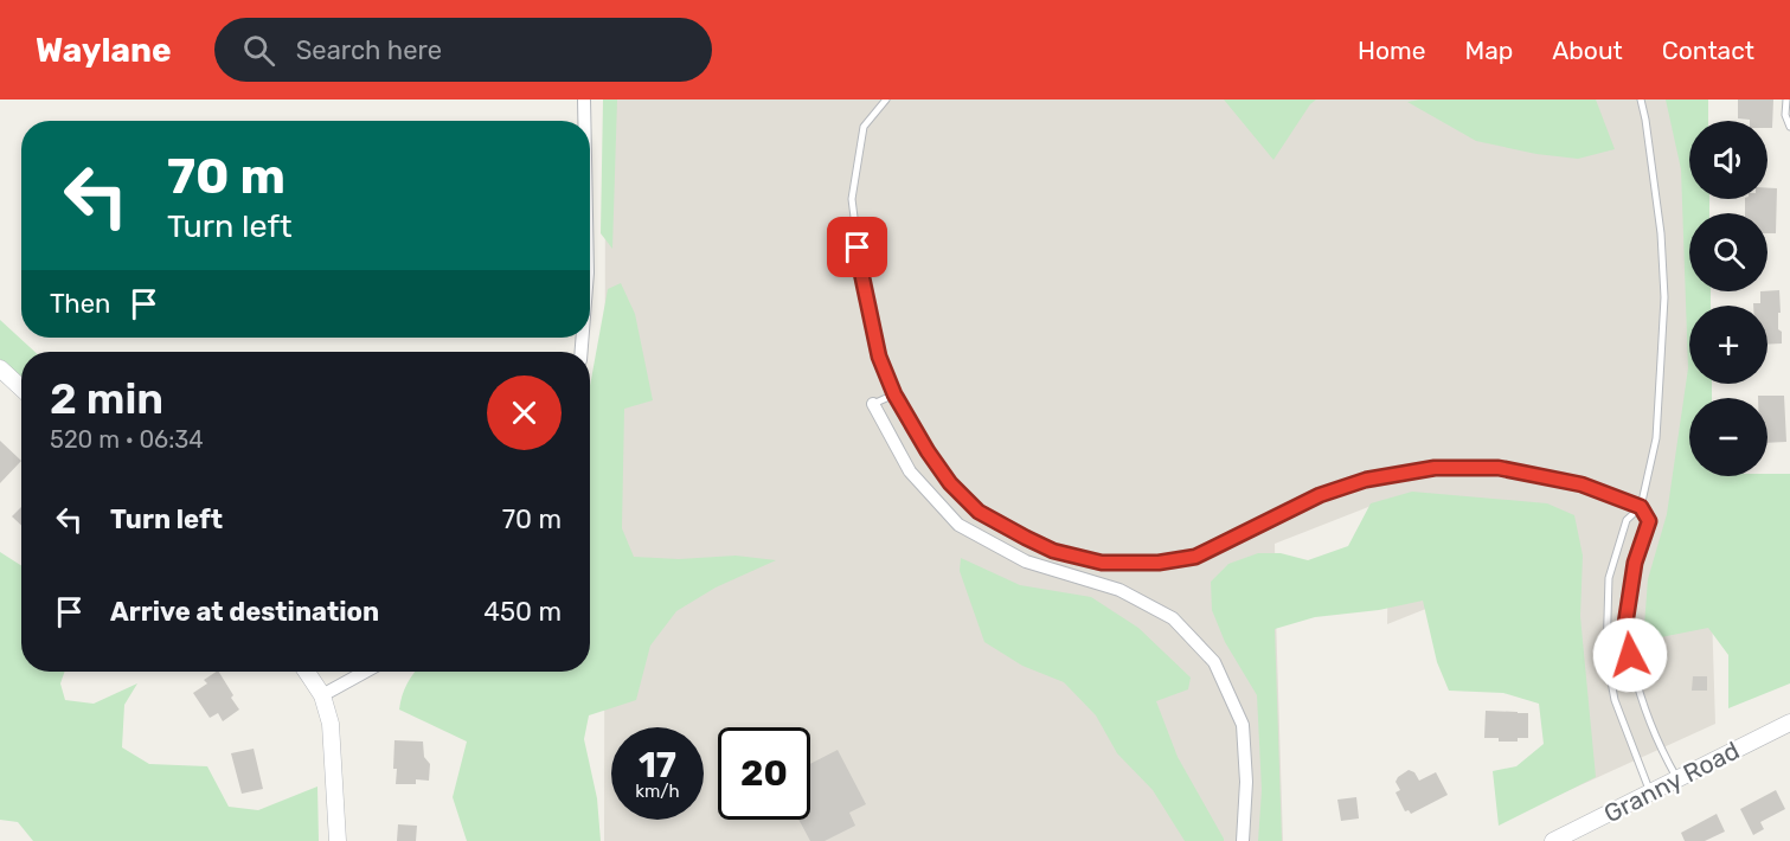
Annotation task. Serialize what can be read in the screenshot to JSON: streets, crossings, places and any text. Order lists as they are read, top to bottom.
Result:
{
  "streets": {
    "street": ["Granny Road"]
  },
  "page": {
    "header": "Waylane",
    "search": "Search here",
    "nav": [
      "Home",
      "Map",
      "About",
      "Contact"
    ],
    "map_buttons": ["+", "−"],
    "turn": ["70 m", "Turn left"],
    "then": "Then",
    "heading": ["2 min", "520 m · 06:34"],
    "list": [
      {
        "name": "Turn left",
        "value": "70 m"
      },
      {
        "name": "Arrive at destination",
        "value": "450 m"
      }
    ],
    "speed": "17 km/h",
    "limit": "20"
  }
}
